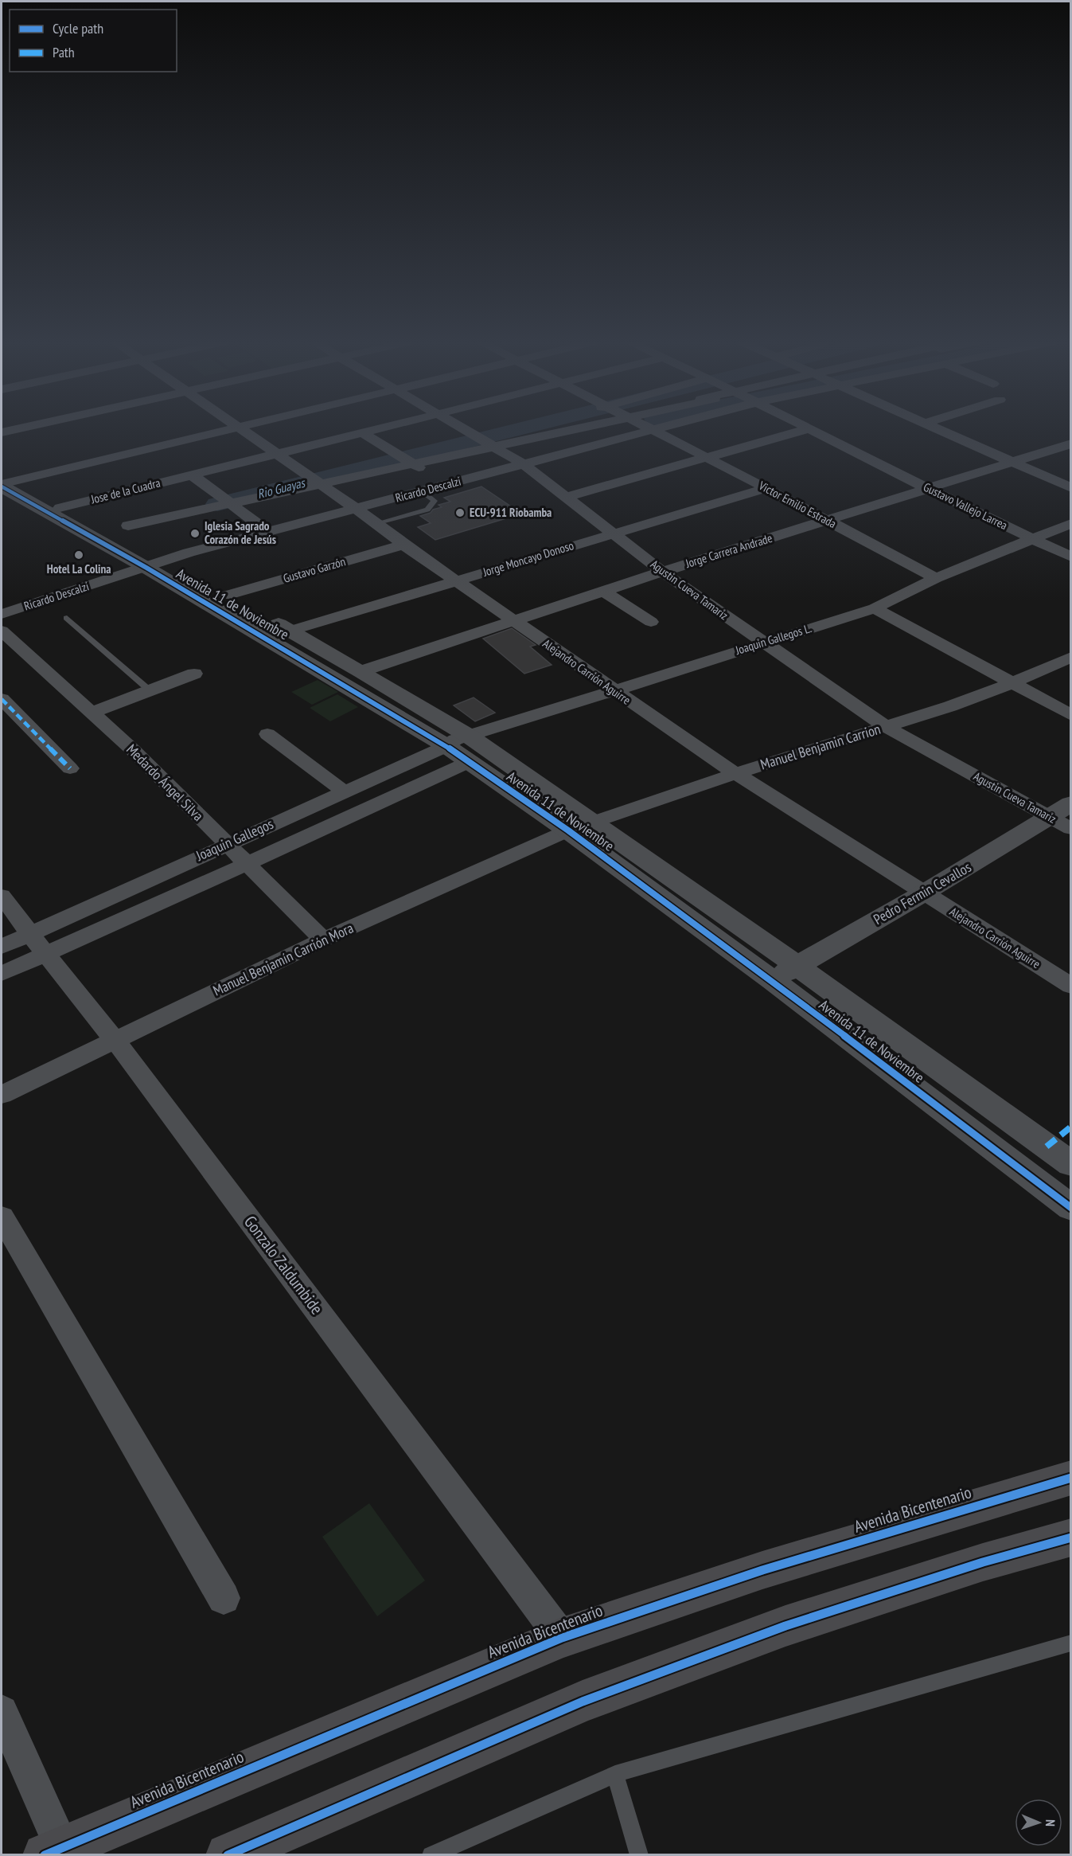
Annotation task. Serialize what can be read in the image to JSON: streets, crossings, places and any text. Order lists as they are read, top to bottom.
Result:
{
  "streets": {
    "main road": ["Avenida Bicentenario"],
    "street": [
      "Ricardo Descalzi",
      "Jose de la Cuadra",
      "Victor Emilio Estrada",
      "Gustavo Vallejo Larrea",
      "Jorge Carrera Andrade",
      "Jorge Moncayo Donoso",
      "Gustavo Garzón",
      "Agustin Cueva Tamariz",
      "Avenida 11 de Noviembre",
      "Joaquin Gallegos L.",
      "Alejandro Carrión Aguirre",
      "Manuel Benjamin Carrion",
      "Medardo Ángel Silva",
      "Joaquin Gallegos",
      "Pedro Fermin Cevallos",
      "Manuel Benjamín Carrión Mora",
      "Gonzalo Zaldumbide"
    ]
  },
  "crossings": [
    ["Ricardo Descalzi", "Victor Emilio Estrada"],
    ["Ricardo Descalzi", "Agustin Cueva Tamariz"],
    ["Ricardo Descalzi", "Avenida 11 de Noviembre"],
    ["Ricardo Descalzi", "Alejandro Carrión Aguirre"],
    ["Jose de la Cuadra", "Avenida 11 de Noviembre"],
    ["Jose de la Cuadra", "Alejandro Carrión Aguirre"],
    ["Victor Emilio Estrada", "Jorge Carrera Andrade"],
    ["Victor Emilio Estrada", "Jorge Moncayo Donoso"],
    ["Victor Emilio Estrada", "Joaquin Gallegos L."],
    ["Gustavo Vallejo Larrea", "Jorge Carrera Andrade"],
    ["Gustavo Vallejo Larrea", "Joaquin Gallegos L."],
    ["Jorge Carrera Andrade", "Agustin Cueva Tamariz"],
    ["Jorge Carrera Andrade", "Avenida 11 de Noviembre"],
    ["Jorge Carrera Andrade", "Alejandro Carrión Aguirre"],
    ["Jorge Moncayo Donoso", "Agustin Cueva Tamariz"],
    ["Jorge Moncayo Donoso", "Avenida 11 de Noviembre"],
    ["Jorge Moncayo Donoso", "Alejandro Carrión Aguirre"],
    ["Gustavo Garzón", "Avenida 11 de Noviembre"],
    ["Gustavo Garzón", "Alejandro Carrión Aguirre"],
    ["Agustin Cueva Tamariz", "Joaquin Gallegos L."],
    ["Agustin Cueva Tamariz", "Manuel Benjamin Carrion"],
    ["Agustin Cueva Tamariz", "Pedro Fermin Cevallos"],
    ["Avenida 11 de Noviembre", "Joaquin Gallegos L."],
    ["Avenida 11 de Noviembre", "Manuel Benjamin Carrion"],
    ["Avenida 11 de Noviembre", "Joaquin Gallegos"],
    ["Avenida 11 de Noviembre", "Pedro Fermin Cevallos"],
    ["Avenida 11 de Noviembre", "Manuel Benjamín Carrión Mora"],
    ["Joaquin Gallegos L.", "Alejandro Carrión Aguirre"],
    ["Joaquin Gallegos L.", "Joaquin Gallegos"],
    ["Alejandro Carrión Aguirre", "Manuel Benjamin Carrion"],
    ["Alejandro Carrión Aguirre", "Pedro Fermin Cevallos"],
    ["Manuel Benjamin Carrion", "Manuel Benjamín Carrión Mora"],
    ["Medardo Ángel Silva", "Joaquin Gallegos"],
    ["Medardo Ángel Silva", "Manuel Benjamín Carrión Mora"],
    ["Joaquin Gallegos", "Gonzalo Zaldumbide"],
    ["Manuel Benjamín Carrión Mora", "Gonzalo Zaldumbide"],
    ["Gonzalo Zaldumbide", "Avenida Bicentenario"]
  ],
  "water": ["Rio Guayas"],
  "places": ["ECU-911 Riobamba", "Iglesia Sagrado Corazón de Jesús", "Hotel La Colina"],
  "legend": ["Cycle path", "Path"],
  "north": "right"
}
